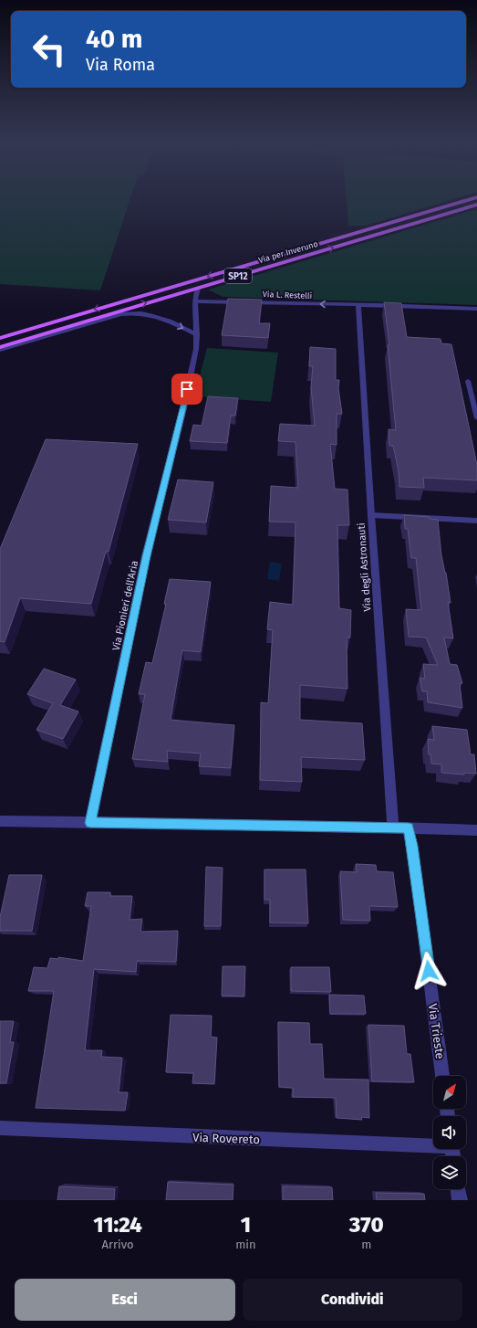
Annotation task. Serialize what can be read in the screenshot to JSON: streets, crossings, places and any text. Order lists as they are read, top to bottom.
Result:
{
  "streets": {
    "main road": ["Via per Inveruno", "SP12"],
    "street": [
      "Via L. Restelli",
      "Via degli Astronauti",
      "Via Pionieri dell'Aria",
      "Via Trieste",
      "Via Rovereto"
    ]
  },
  "crossings": [
    ["Via per Inveruno", "Via Pionieri dell'Aria"],
    ["Via L. Restelli", "Via degli Astronauti"],
    ["Via L. Restelli", "Via Pionieri dell'Aria"]
  ],
  "one_way": ["Via L. Restelli"],
  "north": "top right",
  "page": {
    "turn": ["40 m", "Via Roma"],
    "eta": [
      "11:24",
      "Arrivo",
      "1",
      "min",
      "370",
      "m"
    ],
    "buttons": ["Esci", "Condividi"]
  }
}
